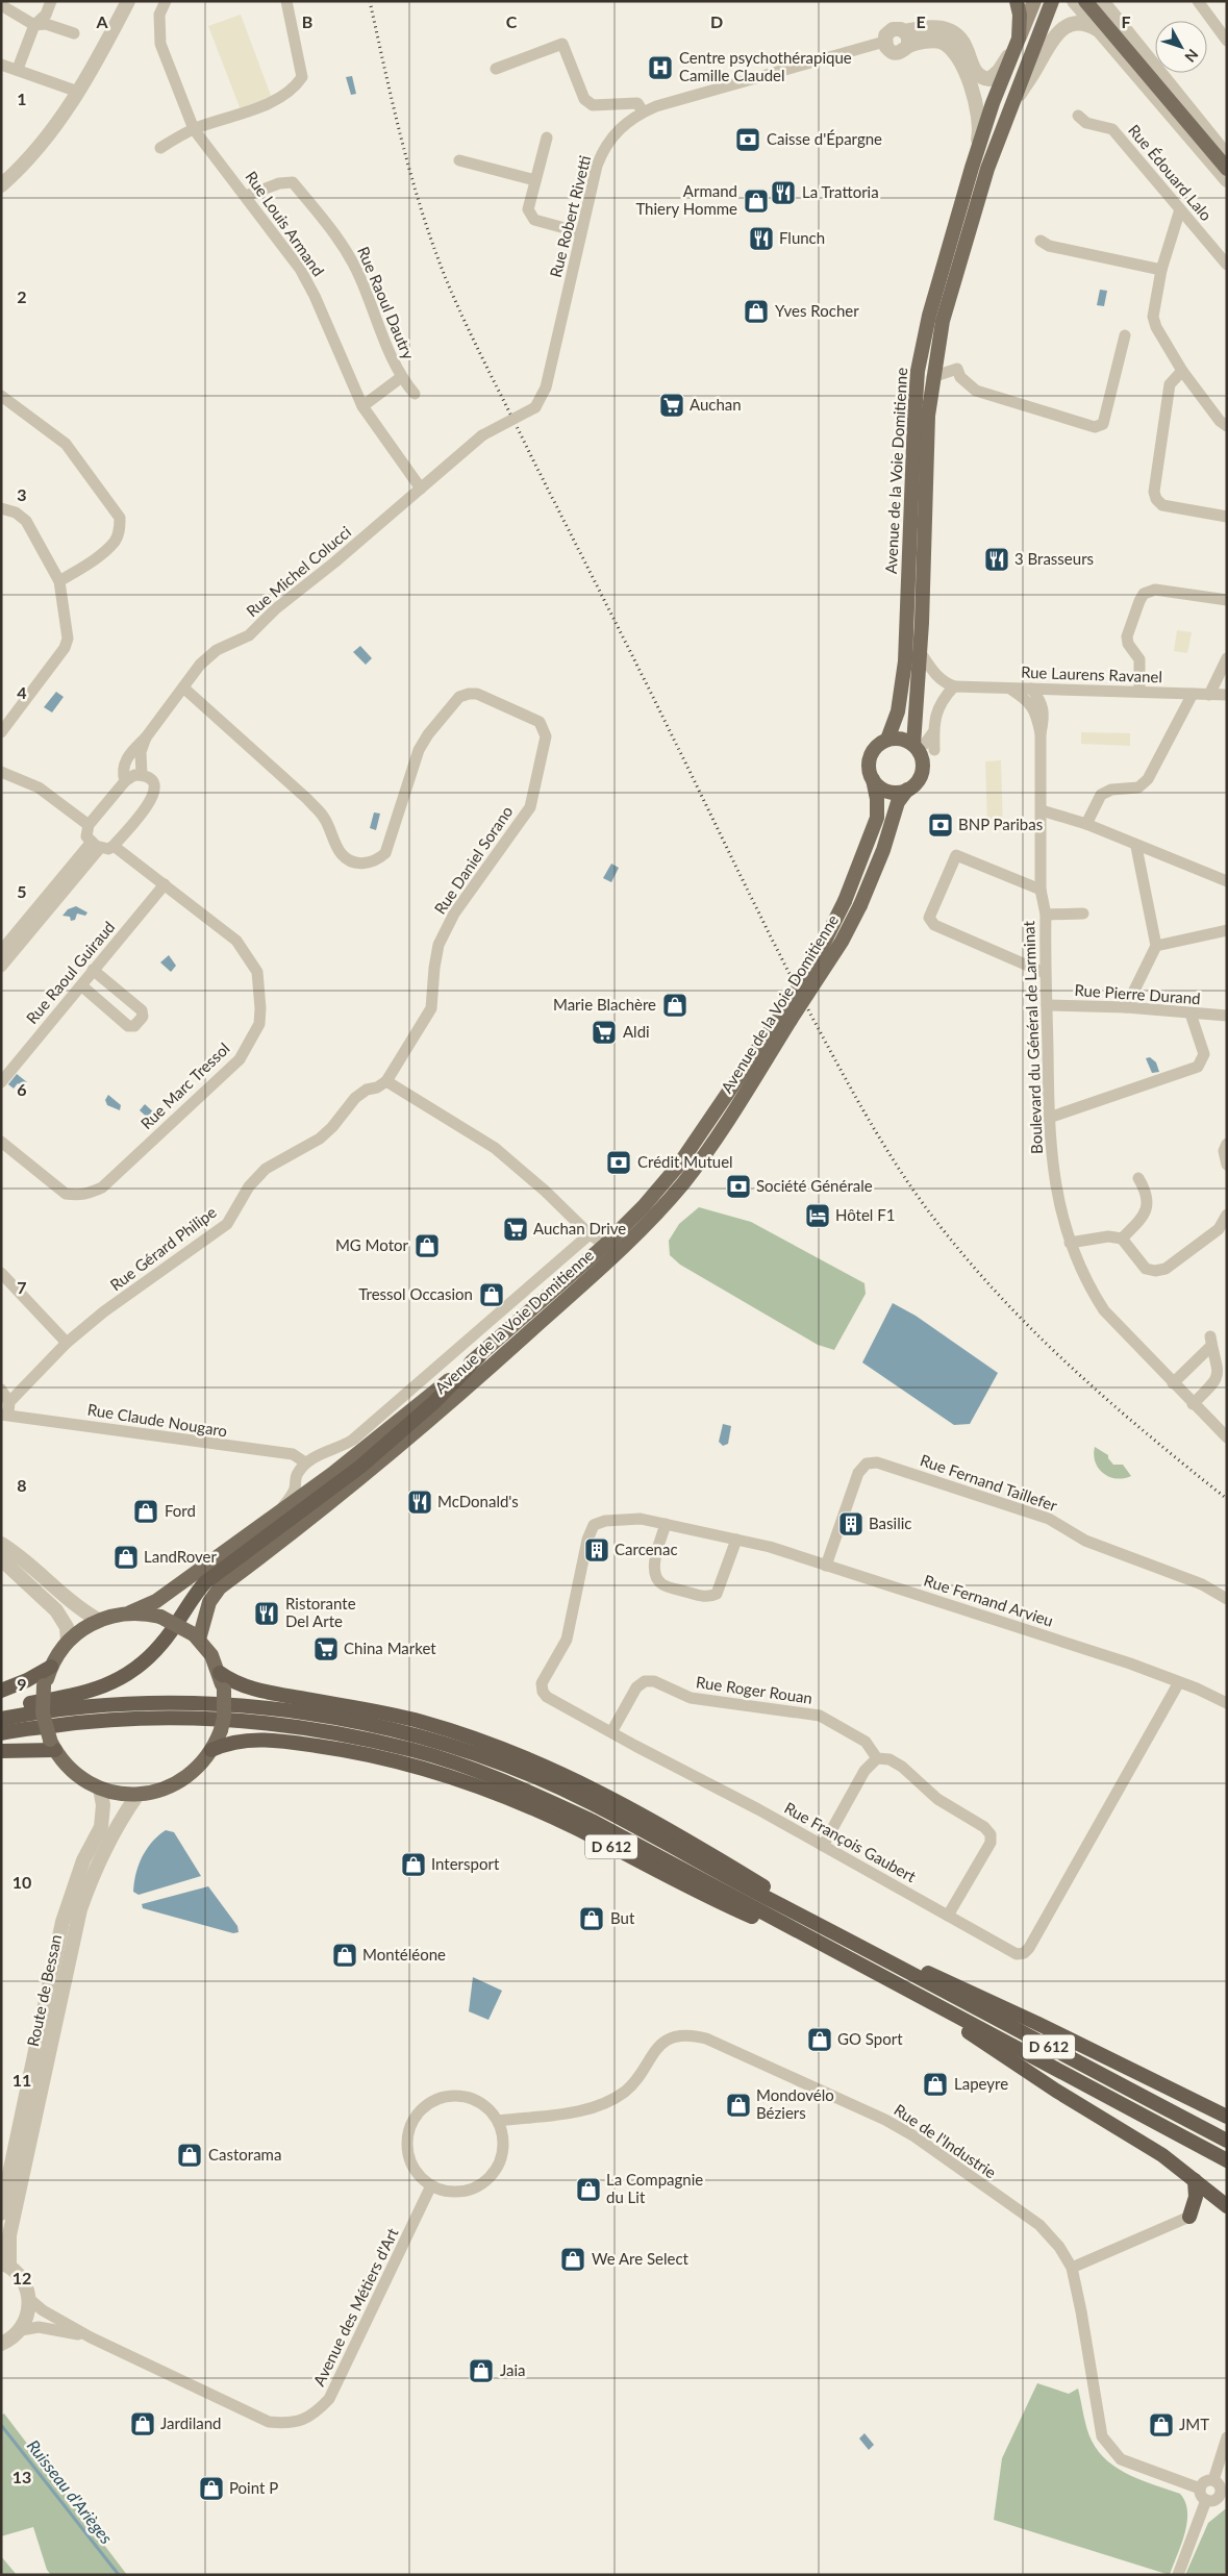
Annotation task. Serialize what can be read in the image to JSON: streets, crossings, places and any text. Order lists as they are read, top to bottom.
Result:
{
  "streets": {
    "highway": ["D 612"],
    "main road": ["Avenue de la Voie Domitienne"],
    "street": [
      "Rue Édouard Lalo",
      "Rue Robert Rivetti",
      "Rue Louis Armand",
      "Rue Raoul Dautry",
      "Rue Michel Colucci",
      "Rue Laurens Ravanel",
      "Rue Daniel Sorano",
      "Rue Raoul Guiraud",
      "Rue Pierre Durand",
      "Boulevard du Général de Larminat",
      "Rue Marc Tressol",
      "Rue Gérard Philipe",
      "Rue Claude Nougaro",
      "Rue Fernand Taillefer",
      "Rue Fernand Arvieu",
      "Rue Roger Rouan",
      "Rue François Gaubert",
      "Route de Bessan",
      "Rue de l'Industrie",
      "Avenue des Métiers d'Art"
    ]
  },
  "crossings": [
    ["Rue Robert Rivetti", "Rue Michel Colucci"],
    ["Rue Louis Armand", "Rue Raoul Dautry"],
    ["Rue Louis Armand", "Rue Michel Colucci"],
    ["Avenue de la Voie Domitienne", "Rue Claude Nougaro"],
    ["Avenue de la Voie Domitienne", "D 612"],
    ["Avenue de la Voie Domitienne", "Route de Bessan"],
    ["Rue Michel Colucci", "Rue Daniel Sorano"],
    ["Rue Laurens Ravanel", "Boulevard du Général de Larminat"],
    ["Rue Daniel Sorano", "Rue Gérard Philipe"],
    ["Rue Raoul Guiraud", "Rue Marc Tressol"],
    ["Rue Pierre Durand", "Boulevard du Général de Larminat"],
    ["Rue Gérard Philipe", "Rue Claude Nougaro"],
    ["Rue Fernand Taillefer", "Rue Fernand Arvieu"],
    ["Rue Fernand Arvieu", "Rue François Gaubert"],
    ["Rue Roger Rouan", "Rue François Gaubert"],
    ["D 612", "Route de Bessan"],
    ["Rue de l'Industrie", "Avenue des Métiers d'Art"]
  ],
  "water": ["Ruisseau d'Arièges"],
  "places": {
    "hospital": ["Centre psychothérapique Camille Claudel"],
    "bank": [
      "Caisse d'Épargne",
      "BNP Paribas",
      "Crédit Mutuel",
      "Société Générale"
    ],
    "restaurant": [
      "La Trattoria",
      "Flunch",
      "3 Brasseurs",
      "McDonald's",
      "Ristorante Del Arte"
    ],
    "shop": [
      "Armand Thiery Homme",
      "Yves Rocher",
      "Marie Blachère",
      "MG Motor",
      "Tressol Occasion",
      "Ford",
      "LandRover",
      "Intersport",
      "But",
      "Montéléone",
      "GO Sport",
      "Lapeyre",
      "Mondovélo Béziers",
      "Castorama",
      "La Compagnie du Lit",
      "We Are Select",
      "Jaia",
      "Jardiland",
      "JMT",
      "Point P"
    ],
    "supermarket": [
      "Auchan",
      "Aldi",
      "Auchan Drive",
      "China Market"
    ],
    "hotel": ["Hôtel F1"],
    "building": ["Basilic", "Carcenac"]
  },
  "north": "bottom right",
  "grid": {
    "columns": [
      "A",
      "B",
      "C",
      "D",
      "E",
      "F"
    ],
    "rows": [
      "1",
      "2",
      "3",
      "4",
      "5",
      "6",
      "7",
      "8",
      "9",
      "10",
      "11",
      "12",
      "13"
    ]
  }
}
